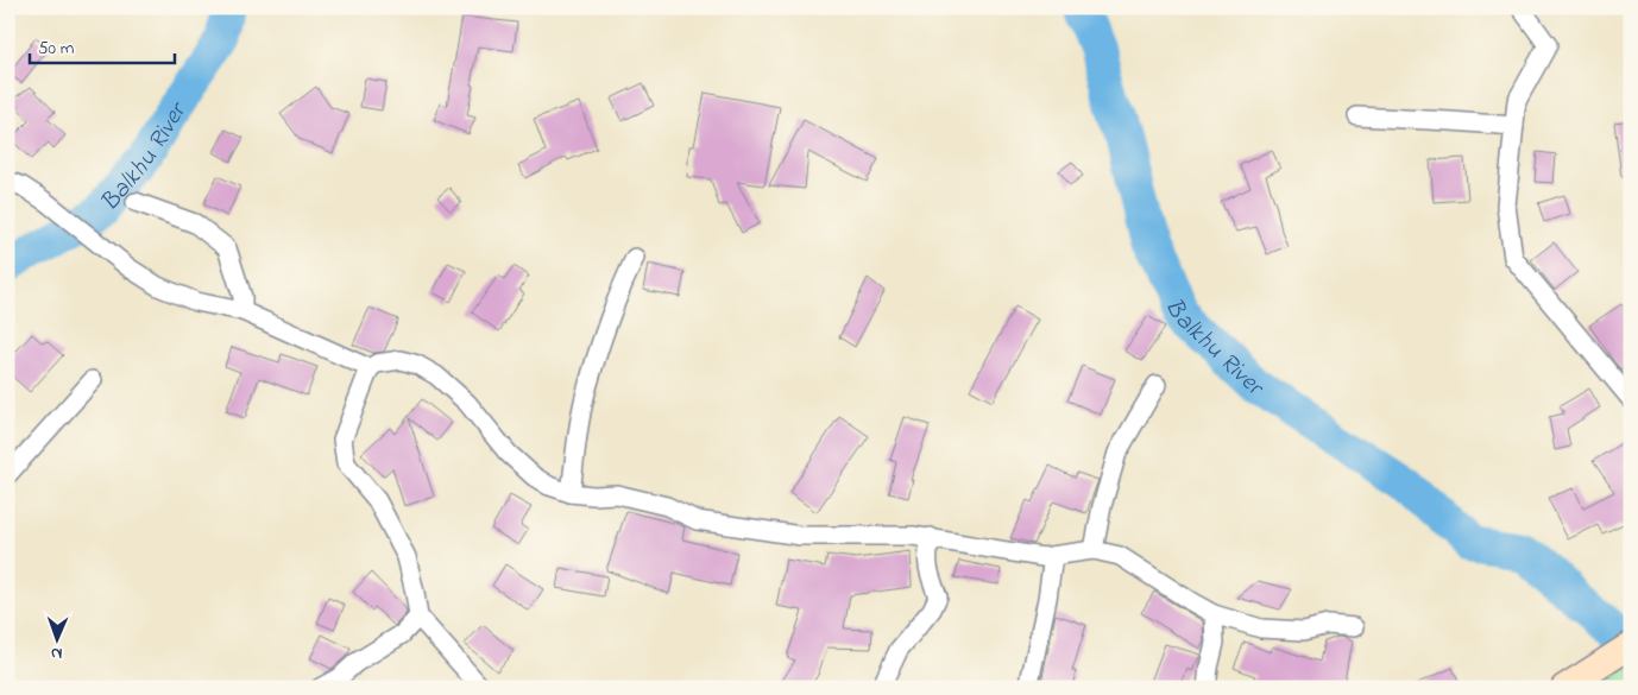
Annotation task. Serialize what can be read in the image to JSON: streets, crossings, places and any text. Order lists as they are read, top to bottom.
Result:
{
  "water": ["Balkhu River"],
  "scale_bar": "50 m",
  "north": "bottom"
}
